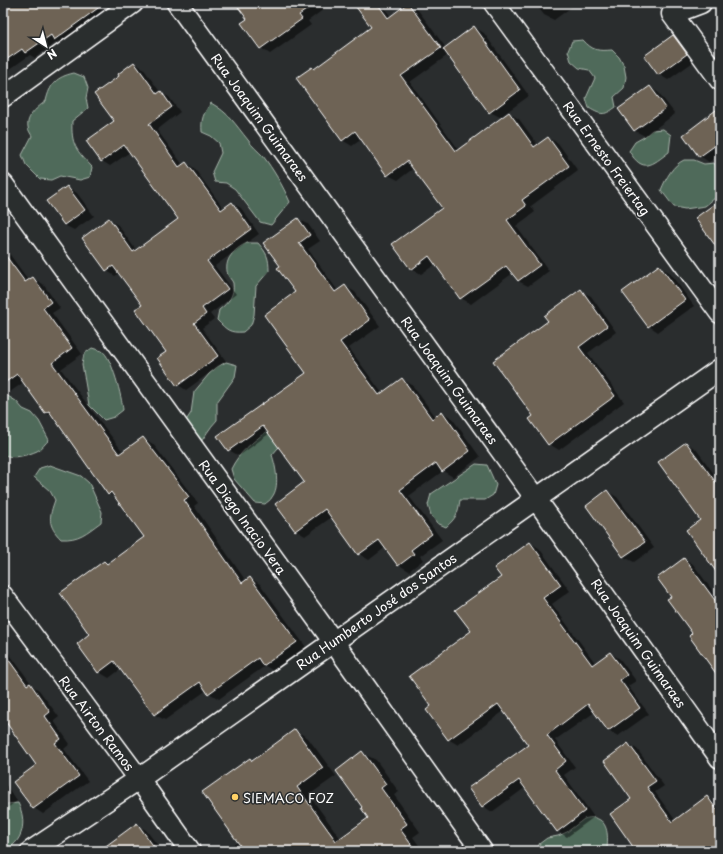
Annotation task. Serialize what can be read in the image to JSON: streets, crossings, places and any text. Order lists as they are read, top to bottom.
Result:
{
  "streets": {
    "street": [
      "Rua Joaquim Guimaraes",
      "Rua Ernesto Freiertag",
      "Rua Diego Inacio Vera",
      "Rua Humberto José dos Santos",
      "Rua Airton Ramos"
    ]
  },
  "crossings": [
    ["Rua Joaquim Guimaraes", "Rua Humberto José dos Santos"],
    ["Rua Diego Inacio Vera", "Rua Humberto José dos Santos"],
    ["Rua Humberto José dos Santos", "Rua Airton Ramos"]
  ],
  "places": ["SIEMACO FOZ"],
  "north": "bottom right"
}
